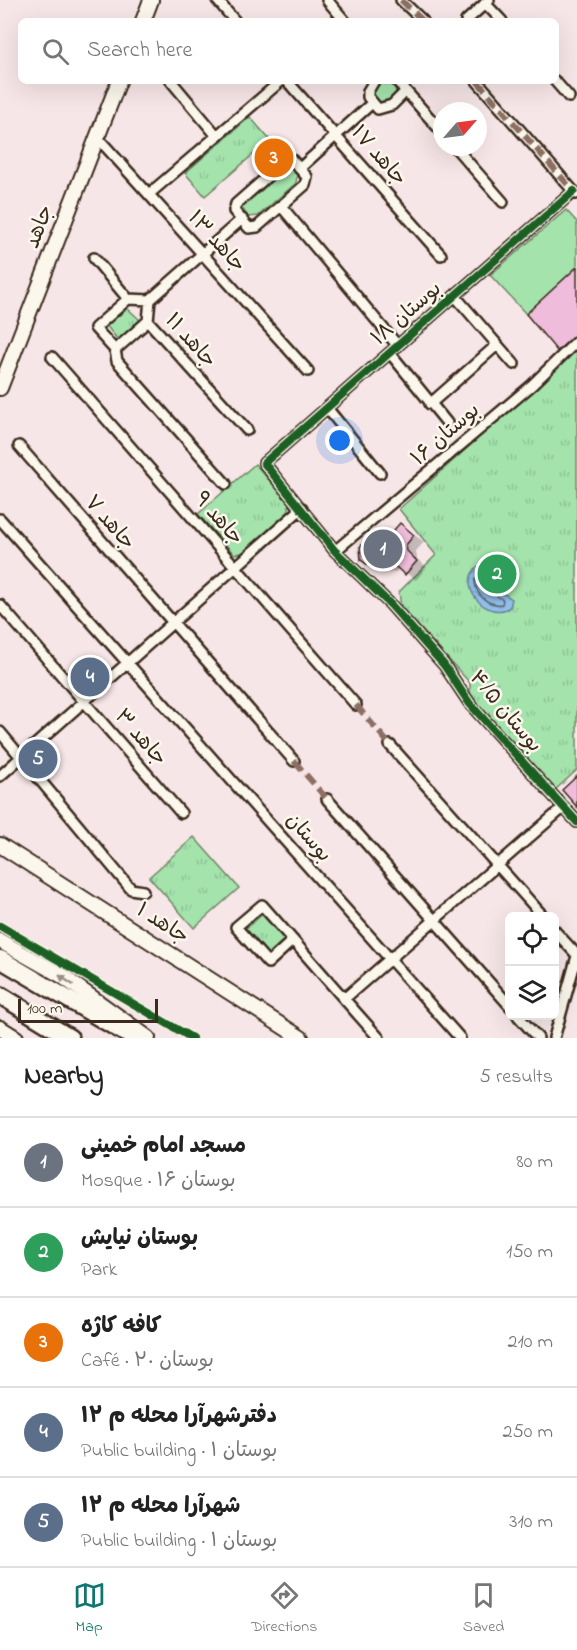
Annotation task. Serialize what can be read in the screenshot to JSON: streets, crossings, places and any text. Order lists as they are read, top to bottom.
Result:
{
  "streets": {
    "street": [
      "جاهد ۱۷",
      "جاهد",
      "جاهد ۱۳",
      "بوستان ۱۸",
      "جاهد ۱۱",
      "بوستان ۱۶",
      "جاهد ۹",
      "جاهد ۷",
      "بوستان ۴/۵",
      "جاهد ۳",
      "بوستان",
      "جاهد ۱"
    ]
  },
  "crossings": [
    ["جاهد", "جاهد ۱۳"],
    ["بوستان ۱۸", "بوستان ۴/۵"],
    ["بوستان ۱۶", "بوستان ۴/۵"]
  ],
  "scale_bar": "100 m",
  "north": "top right",
  "page": {
    "search": "Search here",
    "pins": [
      "3",
      "1",
      "2",
      "4",
      "5"
    ],
    "scale": "100 m",
    "heading": ["Nearby", "5 results"],
    "list": [
      {
        "mark": "1",
        "name": "مسجد امام خمینی",
        "note": "Mosque · بوستان ۱۶",
        "value": "80 m"
      },
      {
        "mark": "2",
        "name": "بوستان نیایش",
        "note": "Park",
        "value": "150 m"
      },
      {
        "mark": "3",
        "name": "کافه کاژه",
        "note": "Café · بوستان ۲۰",
        "value": "210 m"
      },
      {
        "mark": "4",
        "name": "دفترشهرآرا محله م ۱۲",
        "note": "Public building · بوستان ۱",
        "value": "250 m"
      },
      {
        "mark": "5",
        "name": "شهرآرا محله م ۱۲",
        "note": "Public building · بوستان ۱",
        "value": "310 m"
      }
    ],
    "nav": ["Map", "Directions", "Saved"]
  }
}
